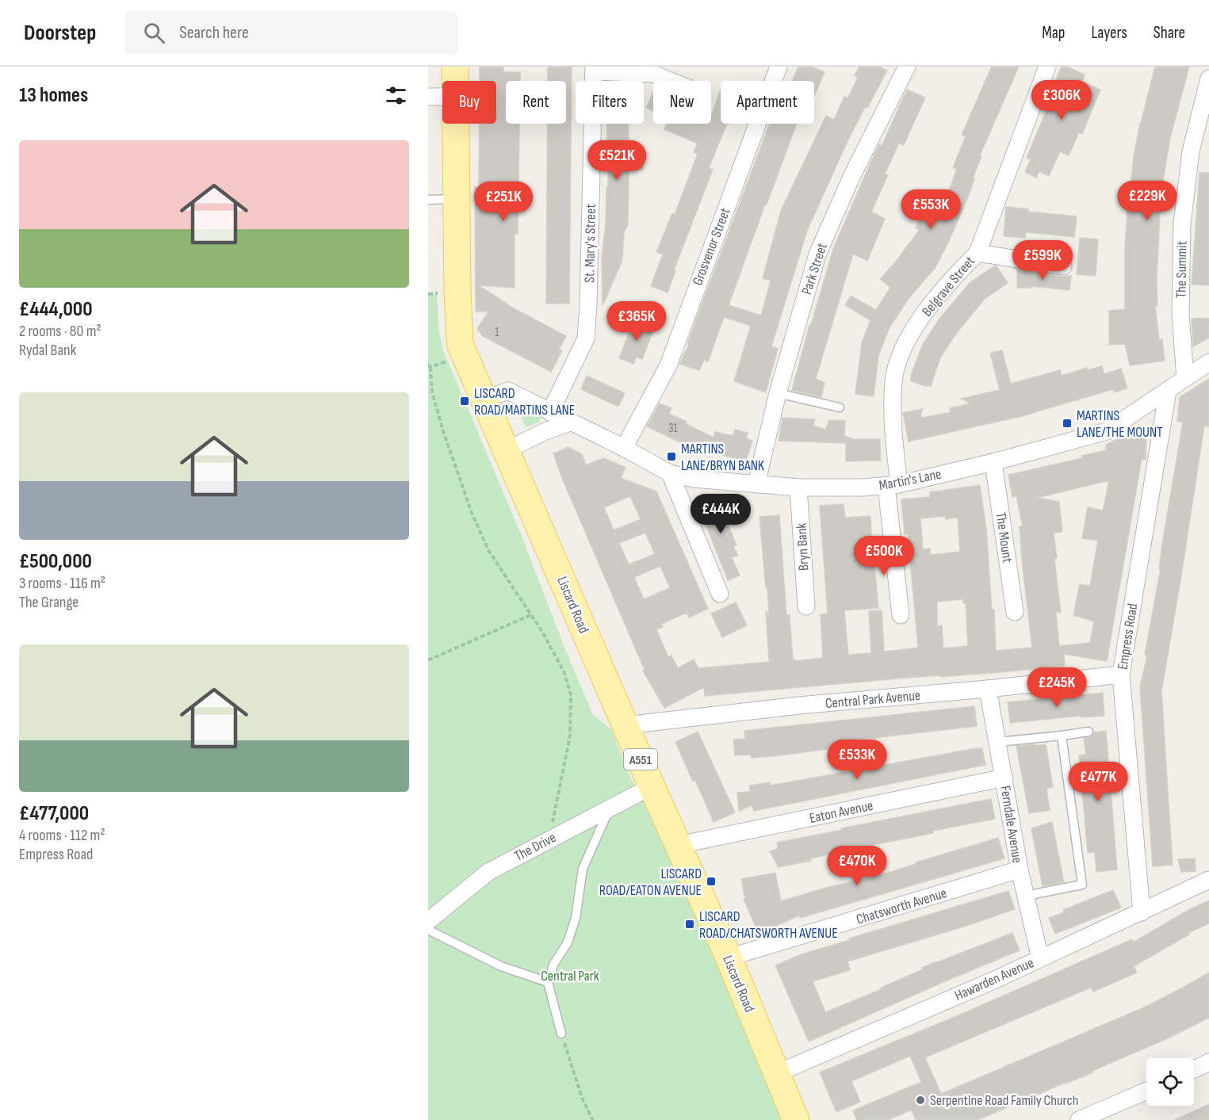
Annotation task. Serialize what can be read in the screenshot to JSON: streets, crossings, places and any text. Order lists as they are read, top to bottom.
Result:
{
  "streets": {
    "main road": ["Liscard Road", "A551"],
    "street": [
      "St. Mary's Street",
      "Grosvenor Street",
      "Park Street",
      "The Summit",
      "Belgrave Street",
      "Martin's Lane",
      "The Mount",
      "Bryn Bank",
      "Empress Road",
      "Central Park Avenue",
      "Eaton Avenue",
      "Ferndale Avenue",
      "The Drive",
      "Chatsworth Avenue",
      "Hawarden Avenue"
    ]
  },
  "crossings": [
    ["St. Mary's Street", "Martin's Lane"],
    ["Grosvenor Street", "Martin's Lane"],
    ["Park Street", "Martin's Lane"],
    ["The Summit", "Martin's Lane"],
    ["Belgrave Street", "Martin's Lane"],
    ["Martin's Lane", "The Mount"],
    ["Martin's Lane", "Bryn Bank"],
    ["Martin's Lane", "Liscard Road"],
    ["Martin's Lane", "Empress Road"],
    ["Liscard Road", "Central Park Avenue"],
    ["Liscard Road", "Eaton Avenue"],
    ["Liscard Road", "The Drive"],
    ["Liscard Road", "Chatsworth Avenue"],
    ["Liscard Road", "Hawarden Avenue"],
    ["Empress Road", "Central Park Avenue"],
    ["Empress Road", "Hawarden Avenue"],
    ["Central Park Avenue", "Ferndale Avenue"],
    ["Eaton Avenue", "Ferndale Avenue"],
    ["Ferndale Avenue", "Chatsworth Avenue"],
    ["Ferndale Avenue", "Hawarden Avenue"]
  ],
  "parks": ["Central Park"],
  "places": {
    "transit": [
      "LISCARD ROAD/MARTINS LANE",
      "MARTINS LANE/THE MOUNT",
      "MARTINS LANE/BRYN BANK",
      "LISCARD ROAD/EATON AVENUE",
      "LISCARD ROAD/CHATSWORTH AVENUE"
    ],
    "other": ["Serpentine Road Family Church"]
  },
  "house_numbers": ["1", "31"],
  "page": {
    "header": "Doorstep",
    "search": "Search here",
    "nav": ["Map", "Layers", "Share"],
    "heading": "13 homes",
    "price": [
      "£306K",
      "£521K",
      "£229K",
      "£251K",
      "£553K",
      "£599K",
      "£365K",
      "£444K",
      "£500K",
      "£245K",
      "£533K",
      "£477K",
      "£470K"
    ],
    "chip": [
      "Buy",
      "Rent",
      "Filters",
      "New",
      "Apartment"
    ],
    "list": [
      {
        "name": "£444,000",
        "note": "2 rooms · 80 m² · Rydal Bank"
      },
      {
        "name": "£500,000",
        "note": "3 rooms · 116 m² · The Grange"
      },
      {
        "name": "£477,000",
        "note": "4 rooms · 112 m² · Empress Road"
      }
    ]
  }
}
